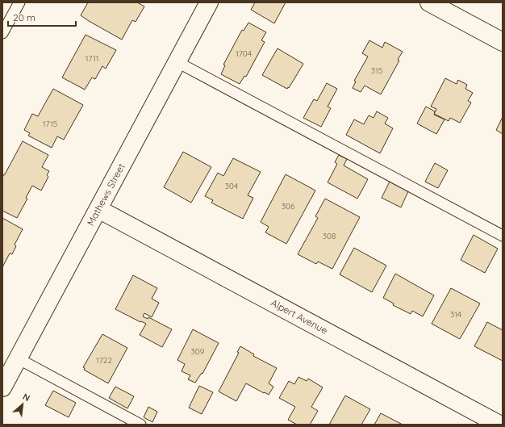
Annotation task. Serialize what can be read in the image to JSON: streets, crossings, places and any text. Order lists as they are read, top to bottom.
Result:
{
  "streets": {
    "street": ["Mathews Street", "Alpert Avenue"]
  },
  "crossings": [
    ["Mathews Street", "Alpert Avenue"]
  ],
  "house_numbers": [
    "1704",
    "1711",
    "315",
    "1715",
    "304",
    "306",
    "308",
    "314",
    "309",
    "1722"
  ],
  "scale_bar": "20 m",
  "north": "top right"
}
